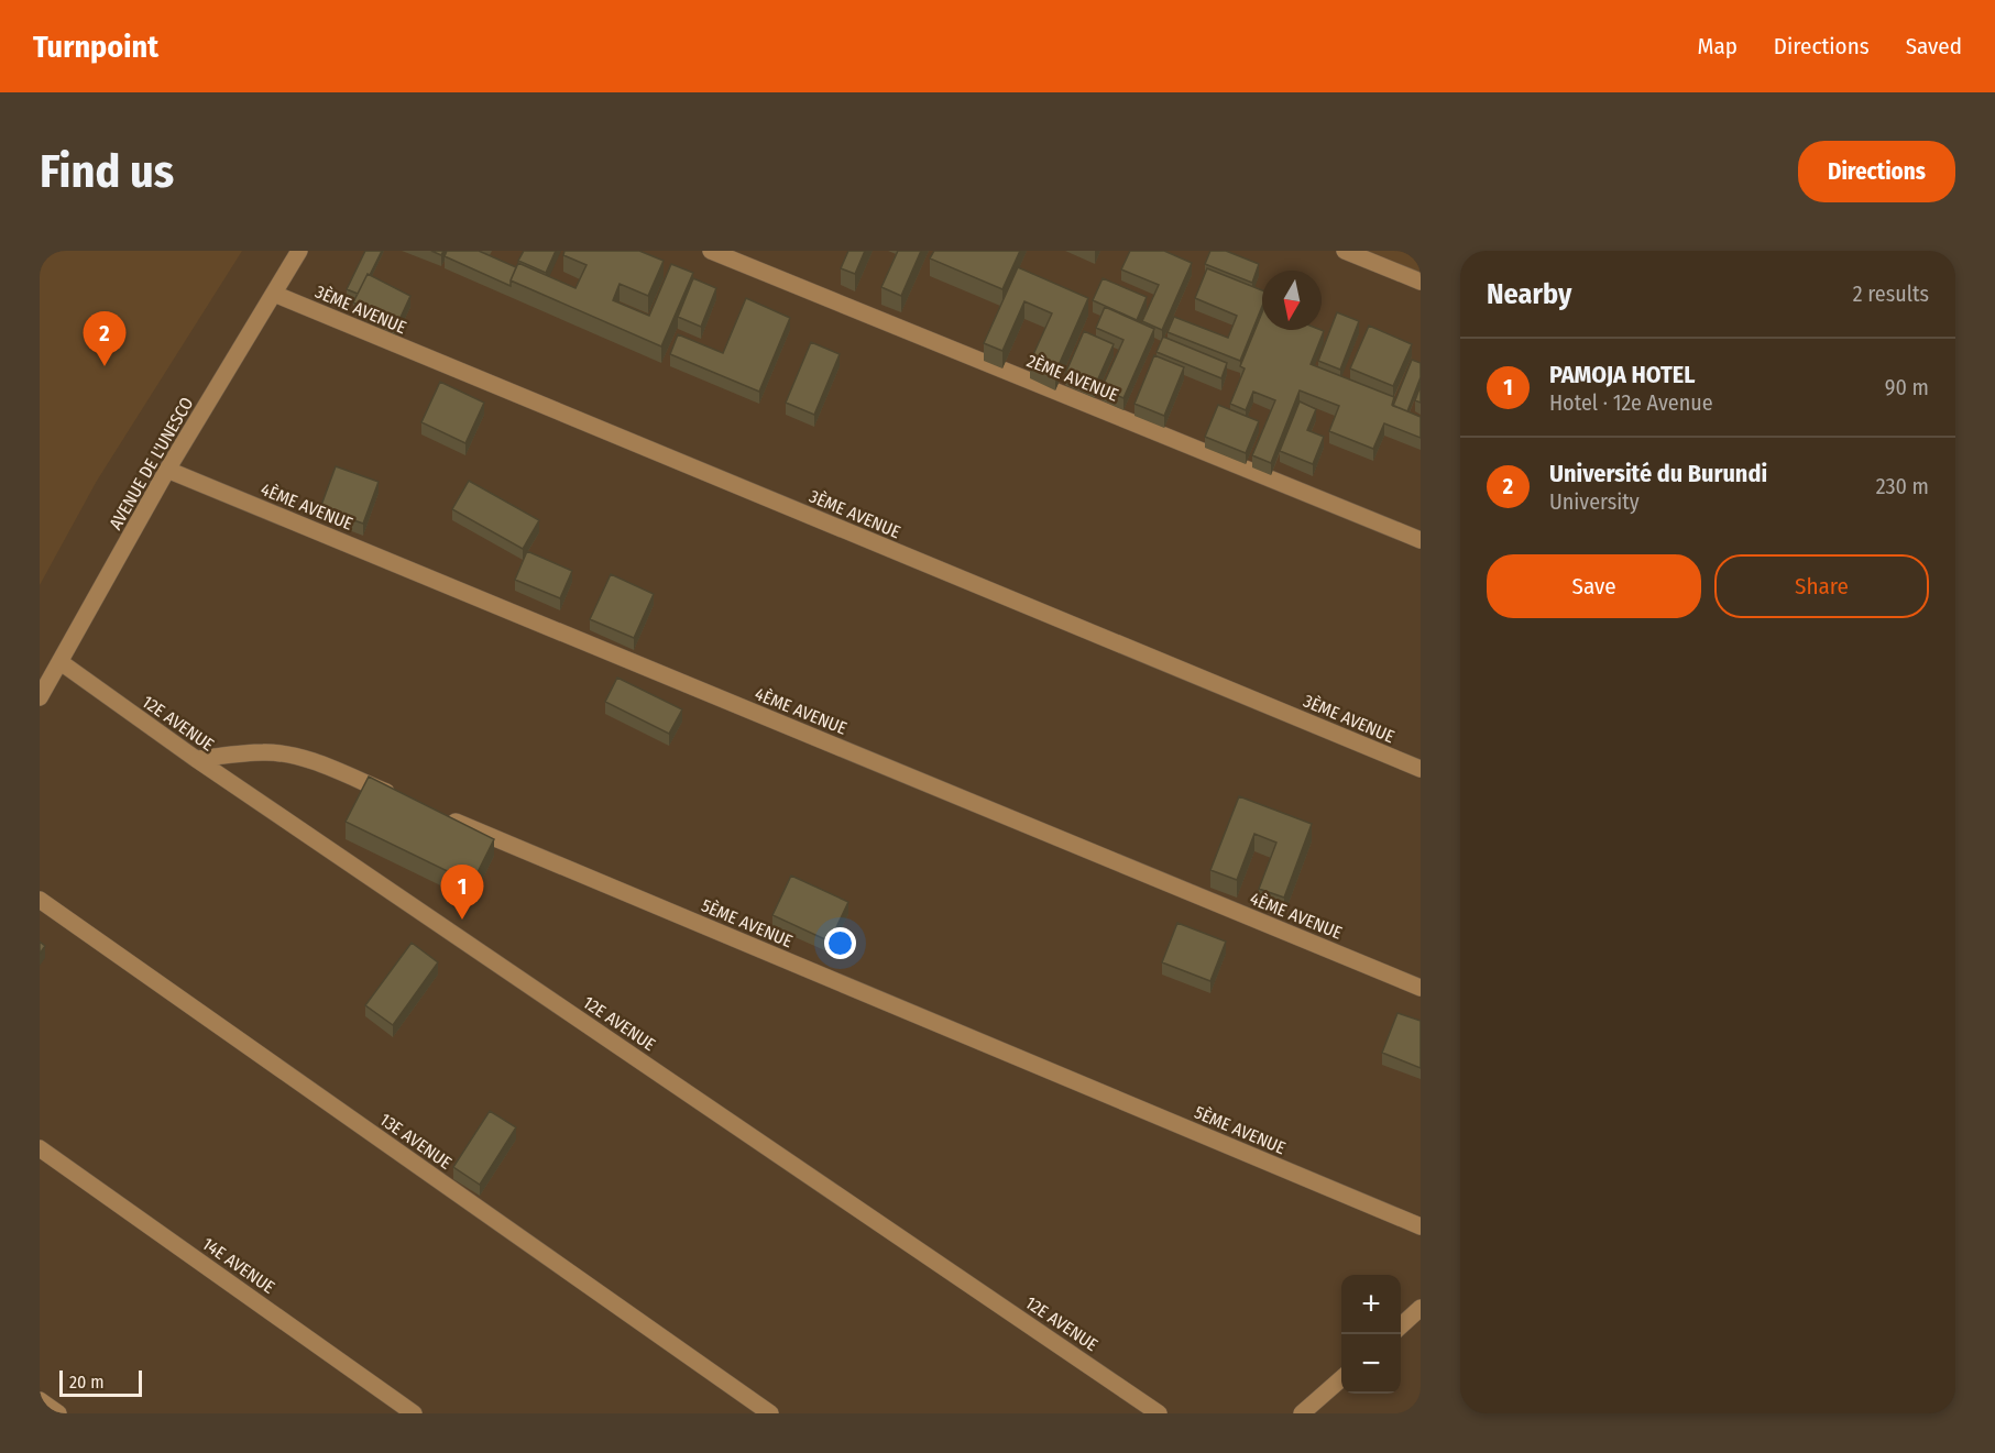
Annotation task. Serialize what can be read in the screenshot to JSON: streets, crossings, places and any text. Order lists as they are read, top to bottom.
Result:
{
  "streets": {
    "street": [
      "3ÈME AVENUE",
      "2ÈME AVENUE",
      "AVENUE DE L'UNESCO",
      "4ÈME AVENUE",
      "12E AVENUE",
      "5ÈME AVENUE",
      "13E AVENUE",
      "14E AVENUE"
    ]
  },
  "crossings": [
    ["3ÈME AVENUE", "AVENUE DE L'UNESCO"],
    ["AVENUE DE L'UNESCO", "4ÈME AVENUE"],
    ["AVENUE DE L'UNESCO", "12E AVENUE"]
  ],
  "scale_bar": "20 m",
  "north": "bottom",
  "page": {
    "header": "Turnpoint",
    "nav": ["Map", "Directions", "Saved"],
    "buttons": [
      "Directions",
      ["Save", "Share"]
    ],
    "title": "Find us",
    "heading": ["Nearby", "2 results"],
    "pins": ["2", "1"],
    "list": [
      {
        "mark": "1",
        "name": "PAMOJA HOTEL",
        "note": "Hotel · 12e Avenue",
        "value": "90 m"
      },
      {
        "mark": "2",
        "name": "Université du Burundi",
        "note": "University",
        "value": "230 m"
      }
    ],
    "map_buttons": ["+", "−"],
    "scale": "20 m"
  }
}
